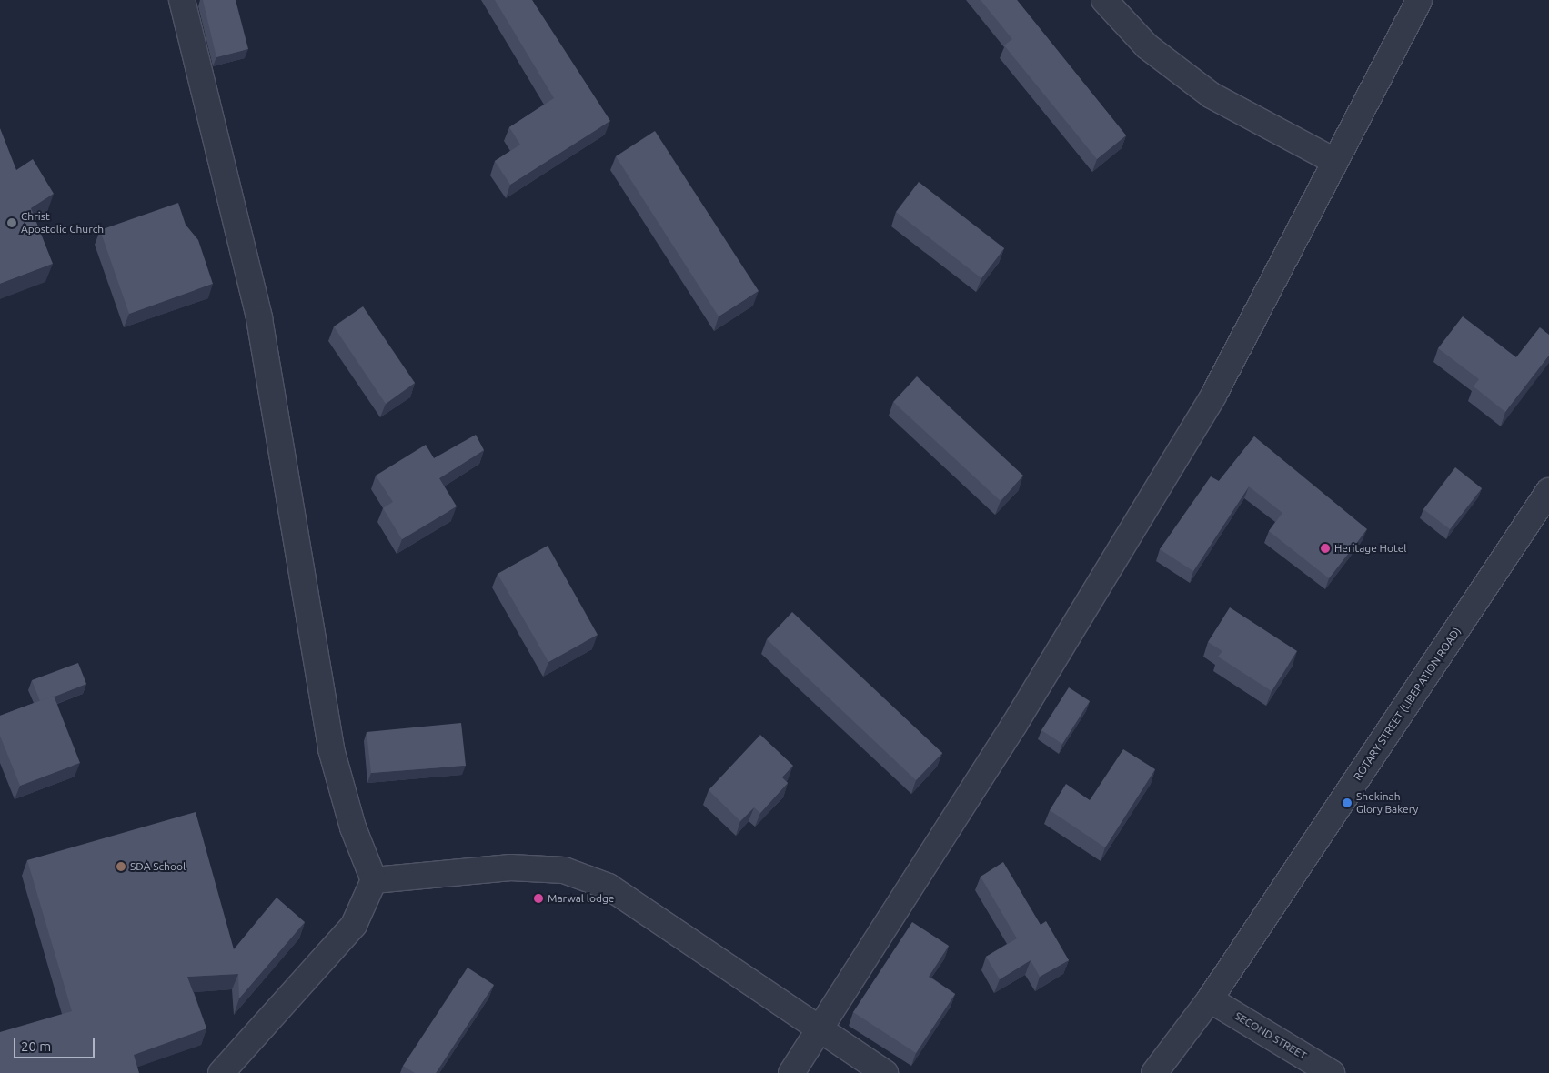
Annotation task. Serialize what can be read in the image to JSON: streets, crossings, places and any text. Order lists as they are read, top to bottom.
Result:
{
  "streets": {
    "street": ["ROTARY STREET (LIBERATION ROAD)", "SECOND STREET"]
  },
  "crossings": [
    ["ROTARY STREET (LIBERATION ROAD)", "SECOND STREET"]
  ],
  "places": [
    "Christ Apostolic Church",
    "Heritage Hotel",
    "Shekinah Glory Bakery",
    "SDA School",
    "Marwal lodge"
  ],
  "scale_bar": "20 m"
}
